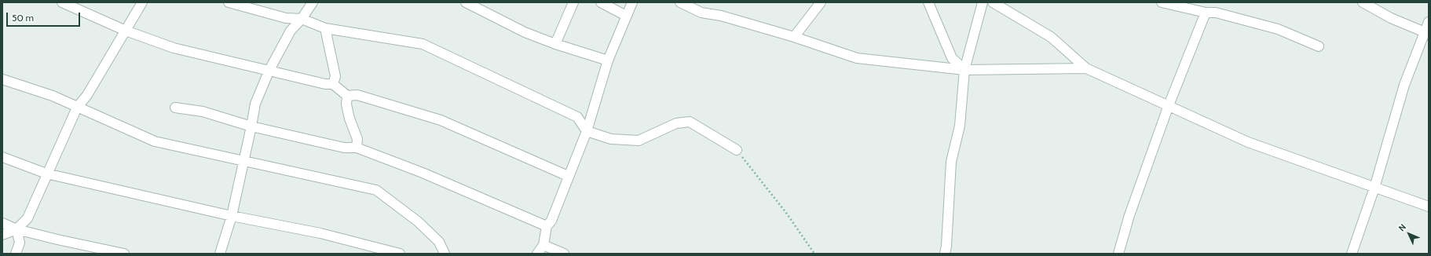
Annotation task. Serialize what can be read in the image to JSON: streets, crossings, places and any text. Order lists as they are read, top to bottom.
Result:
{
  "scale_bar": "50 m",
  "north": "top left"
}
